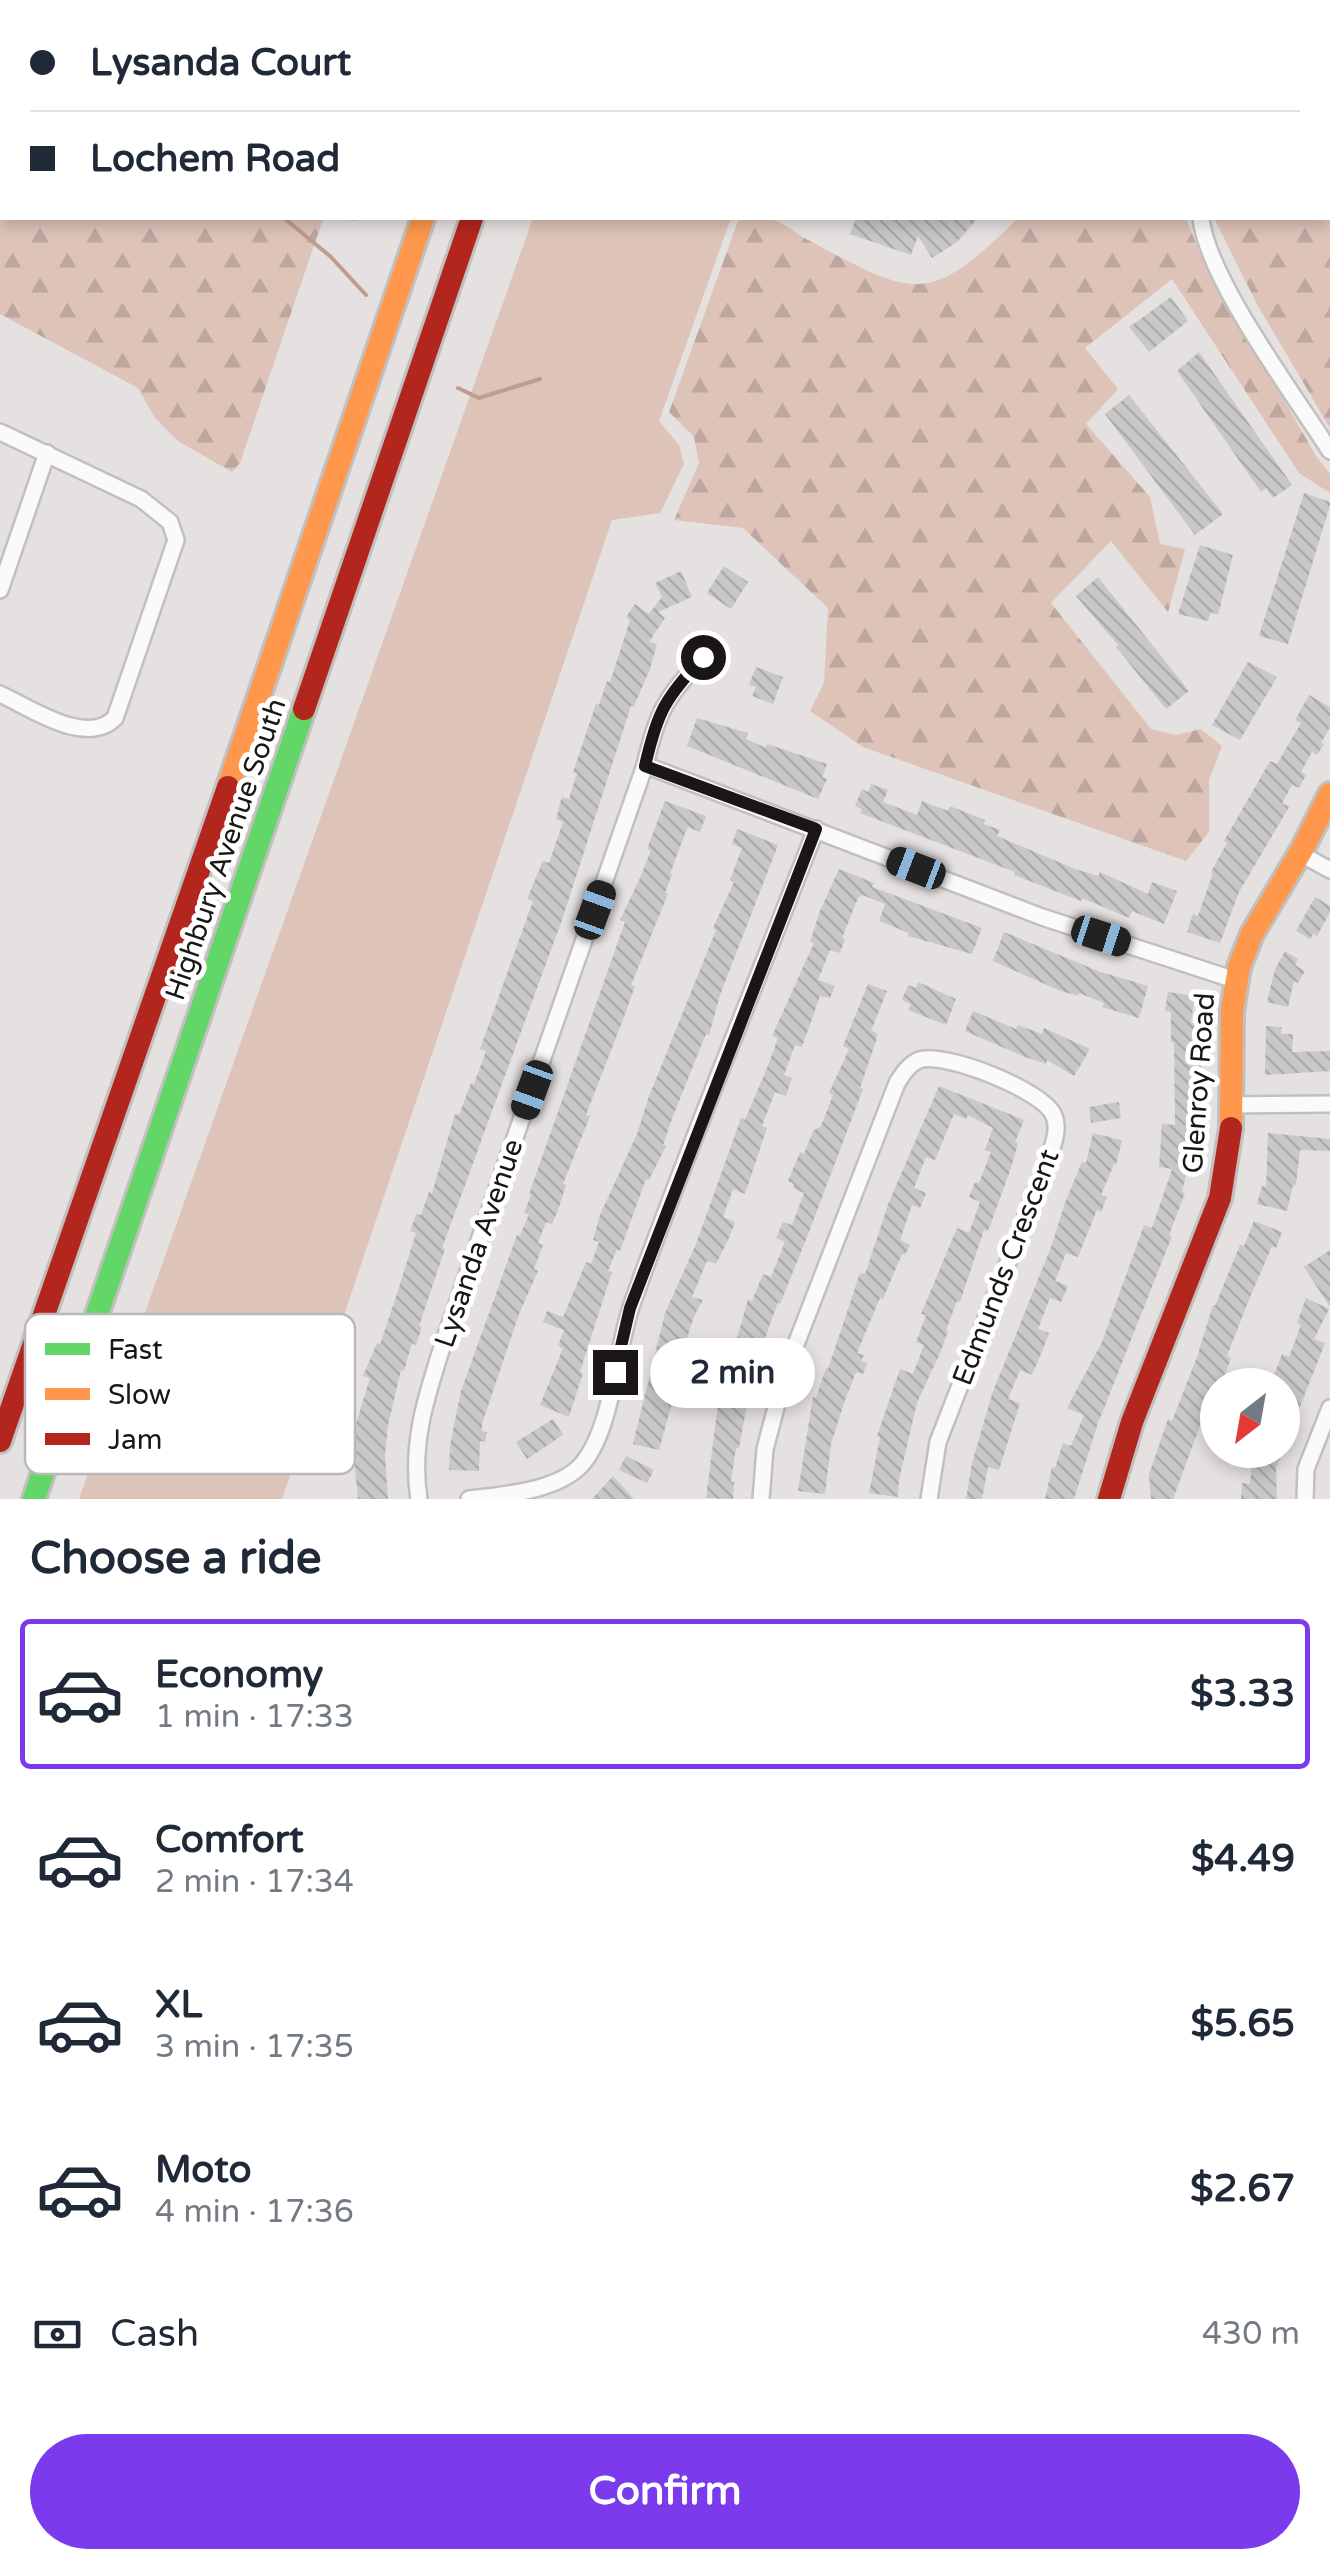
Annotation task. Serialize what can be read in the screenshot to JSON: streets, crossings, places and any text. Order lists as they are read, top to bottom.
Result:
{
  "streets": {
    "main road": ["Highbury Avenue South", "Glenroy Road"],
    "street": ["Lysanda Avenue", "Edmunds Crescent"]
  },
  "legend": ["Fast", "Slow", "Jam"],
  "north": "bottom left",
  "page": {
    "banner": ["Lysanda Court", "Lochem Road"],
    "bubble": "2 min",
    "heading": "Choose a ride",
    "list": [
      {
        "name": "Economy",
        "note": "1 min · 17:33",
        "value": "$3.33"
      },
      {
        "name": "Comfort",
        "note": "2 min · 17:34",
        "value": "$4.49"
      },
      {
        "name": "XL",
        "note": "3 min · 17:35",
        "value": "$5.65"
      },
      {
        "name": "Moto",
        "note": "4 min · 17:36",
        "value": "$2.67"
      }
    ],
    "pay": ["Cash", "430 m"],
    "buttons": "Confirm"
  }
}
